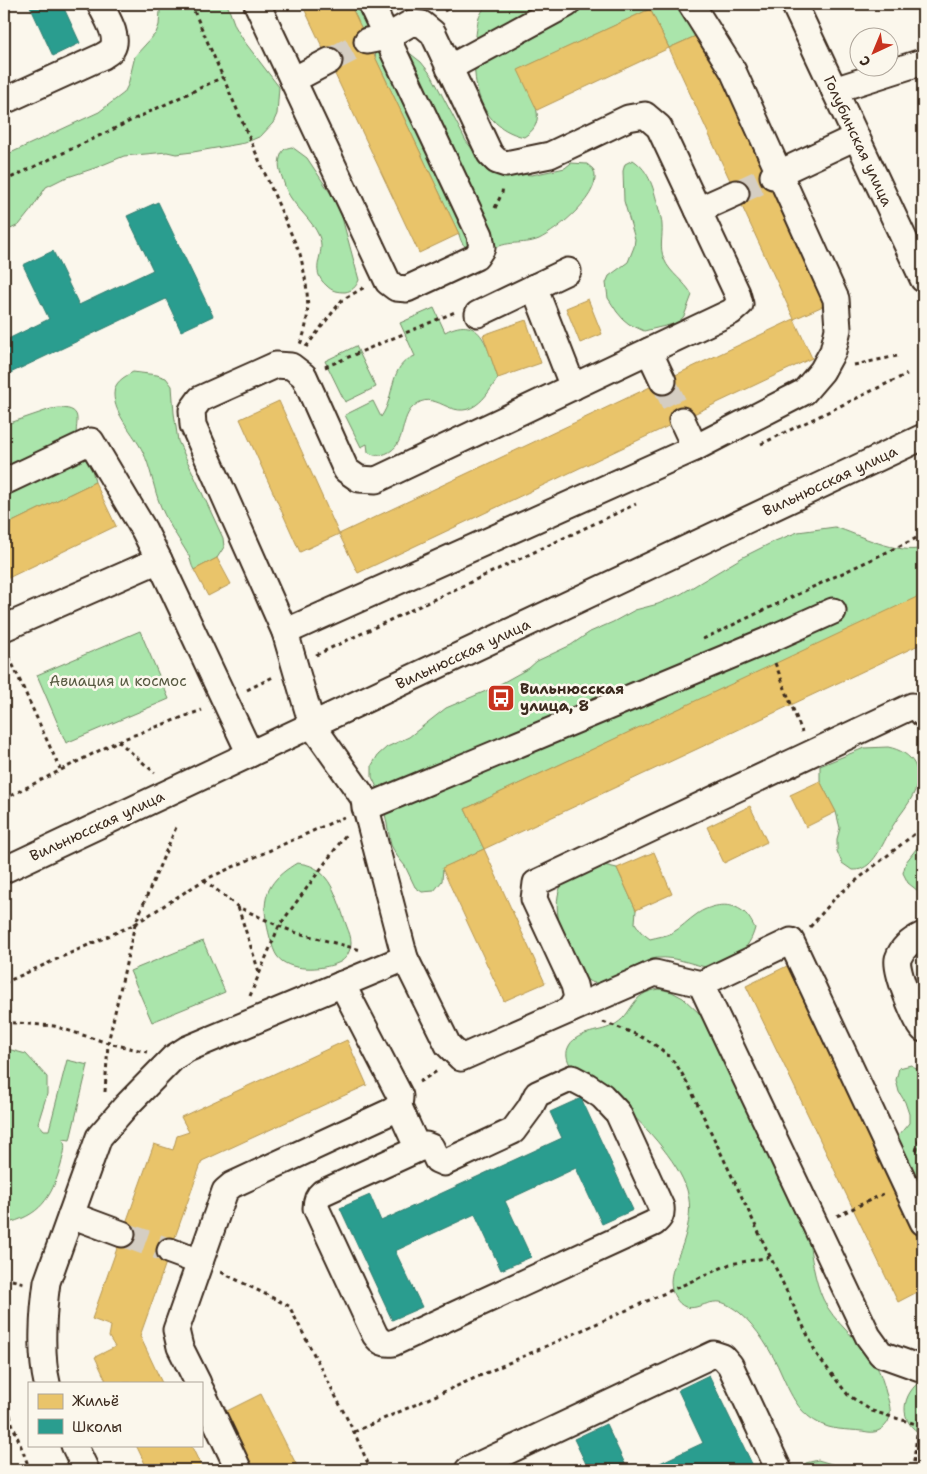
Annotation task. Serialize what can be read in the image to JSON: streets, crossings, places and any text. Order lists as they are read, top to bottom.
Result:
{
  "streets": {
    "street": ["Голубинская улица", "Вильнюсская улица"]
  },
  "parks": ["Авиация и космос"],
  "places": {
    "bus stop": ["Вильнюсская улица, 8"]
  },
  "legend": ["Жильё", "Школы"],
  "north": "bottom left"
}
